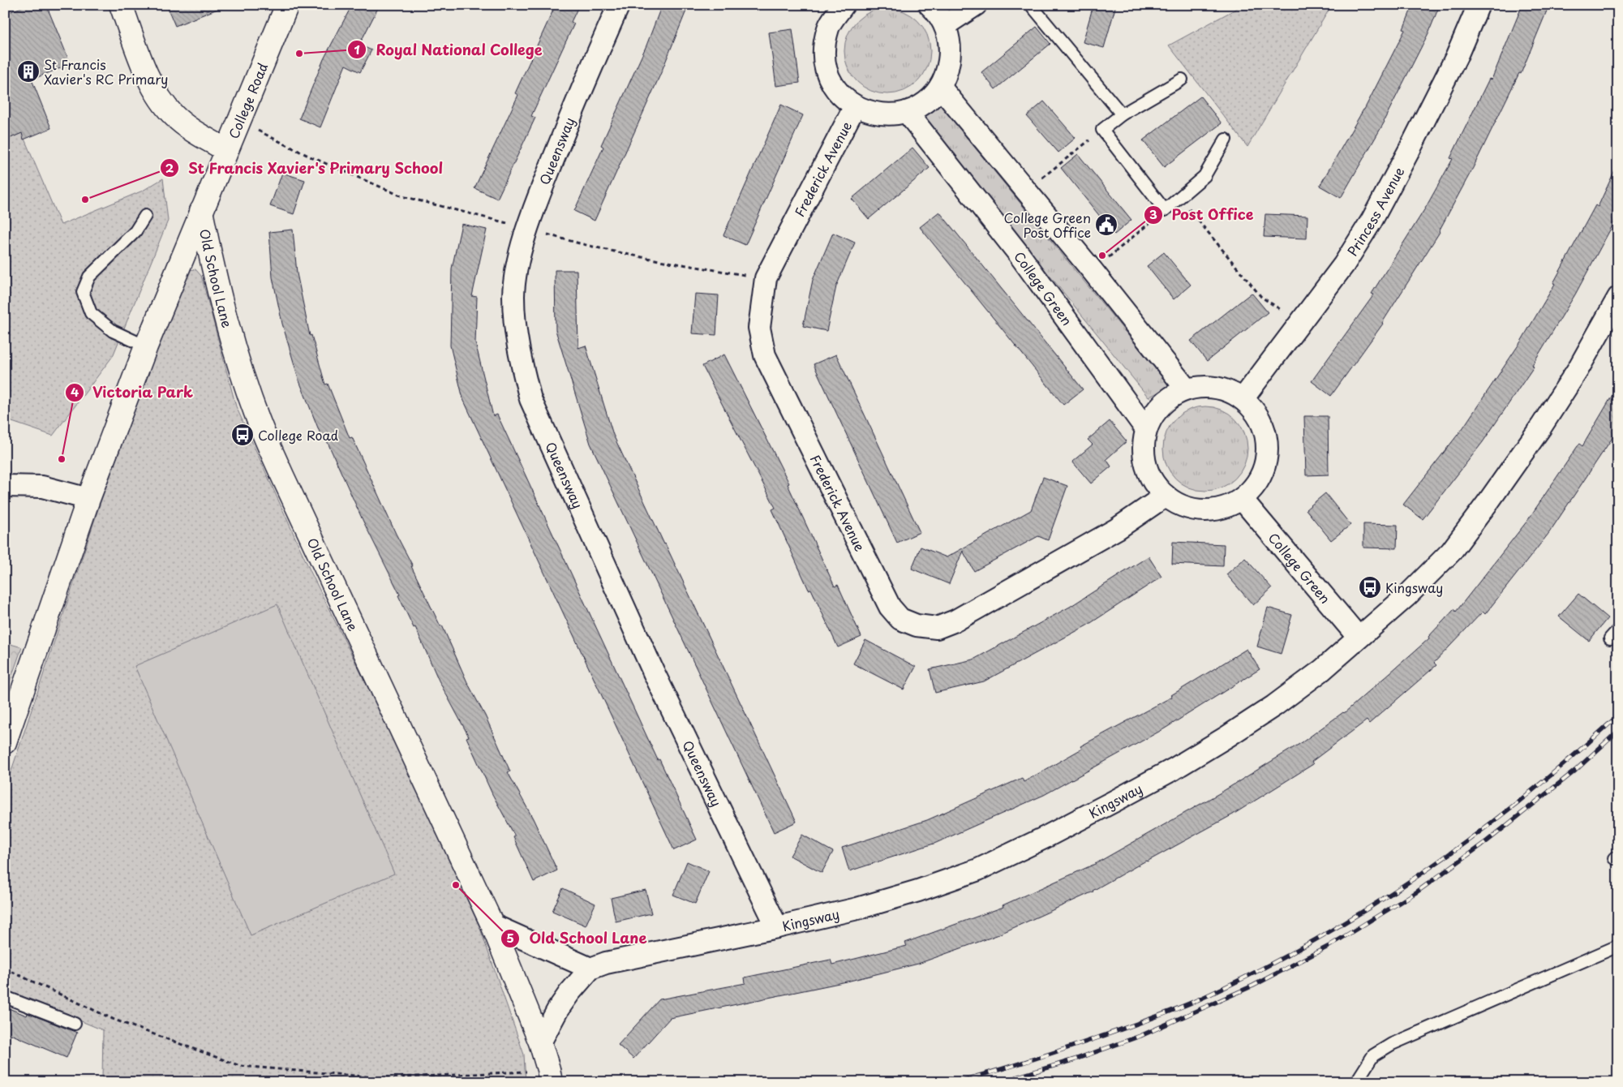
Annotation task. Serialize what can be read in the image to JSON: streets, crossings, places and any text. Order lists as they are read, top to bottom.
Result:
{
  "streets": {
    "street": [
      "College Road",
      "Queensway",
      "Frederick Avenue",
      "Princess Avenue",
      "Old School Lane",
      "College Green",
      "Kingsway"
    ]
  },
  "crossings": [
    ["College Road", "Old School Lane"],
    ["Queensway", "Kingsway"],
    ["Frederick Avenue", "Princess Avenue"],
    ["Frederick Avenue", "College Green"],
    ["Princess Avenue", "College Green"],
    ["College Green", "Kingsway"]
  ],
  "places": {
    "other": [
      "Royal National College",
      "St Francis Xavier's Primary School",
      "Post Office",
      "Victoria Park",
      "Old School Lane"
    ],
    "building": ["St Francis Xavier's RC Primary"],
    "public building": ["College Green Post Office"],
    "bus stop": ["College Road", "Kingsway"]
  }
}
